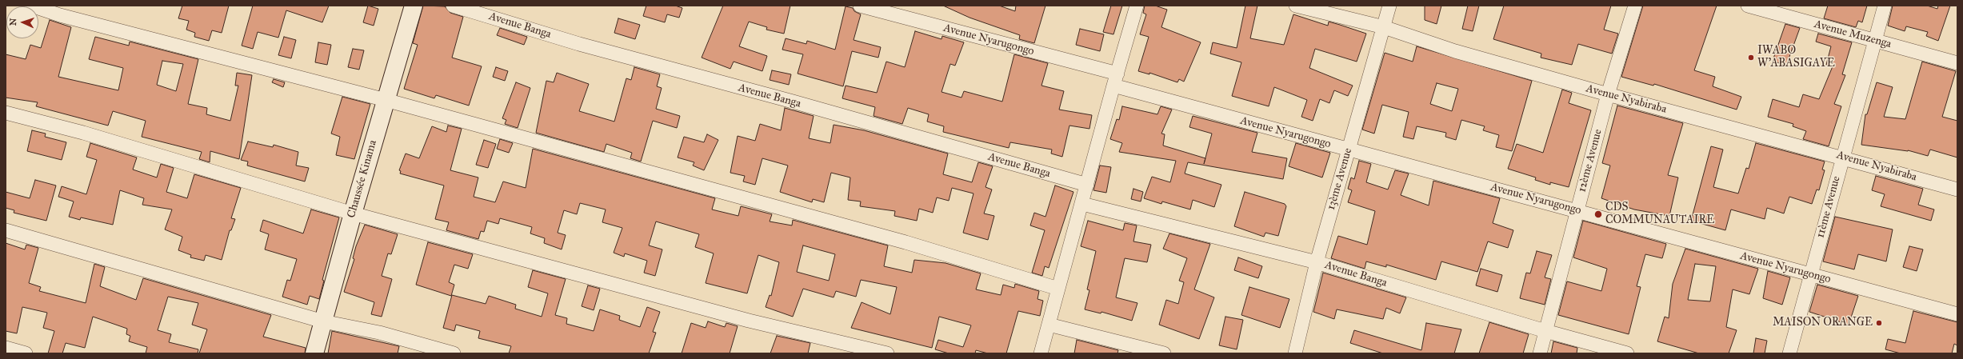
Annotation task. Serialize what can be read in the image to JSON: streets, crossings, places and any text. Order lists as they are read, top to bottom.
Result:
{
  "streets": {
    "street": [
      "Avenue Banga",
      "Avenue Muzenga",
      "Avenue Nyarugongo",
      "Avenue Nyabiraba",
      "12ème Avenue",
      "Chaussée Kinama",
      "13ème Avenue",
      "11ème Avenue"
    ]
  },
  "crossings": [
    ["Avenue Banga", "12ème Avenue"],
    ["Avenue Banga", "13ème Avenue"],
    ["Avenue Muzenga", "11ème Avenue"],
    ["Avenue Nyarugongo", "12ème Avenue"],
    ["Avenue Nyarugongo", "13ème Avenue"],
    ["Avenue Nyarugongo", "11ème Avenue"],
    ["Avenue Nyabiraba", "12ème Avenue"],
    ["Avenue Nyabiraba", "13ème Avenue"],
    ["Avenue Nyabiraba", "11ème Avenue"]
  ],
  "places": ["IWABO W'ABASIGAYE", "CDS COMMUNAUTAIRE", "MAISON ORANGE"],
  "north": "left"
}
